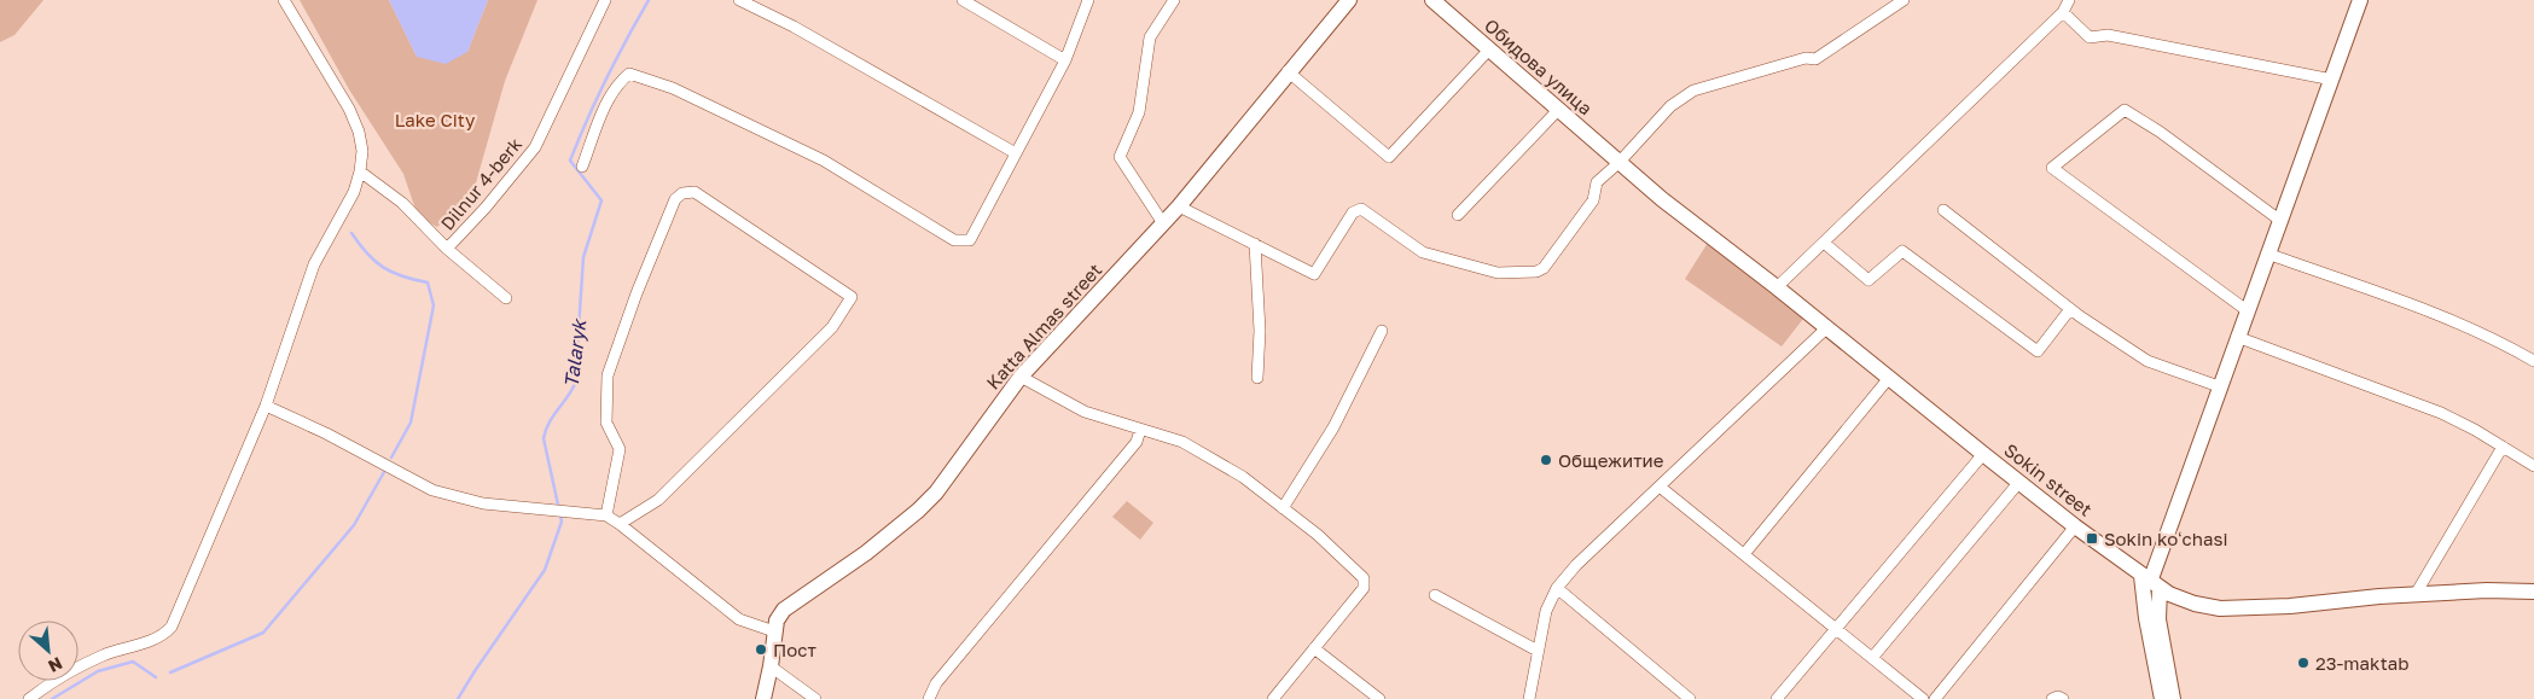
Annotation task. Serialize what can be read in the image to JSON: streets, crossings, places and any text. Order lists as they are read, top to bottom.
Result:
{
  "streets": {
    "street": [
      "Обидова улица",
      "Dilnur 4-berk",
      "Katta Almas street",
      "Sokin street"
    ]
  },
  "crossings": [
    ["Обидова улица", "Sokin street"]
  ],
  "water": ["Talaryk"],
  "parks": ["Lake City"],
  "places": {
    "other": ["Общежитие", "Пост", "23-maktab"],
    "transit": ["Sokin koʻchasi"]
  },
  "north": "bottom right"
}
